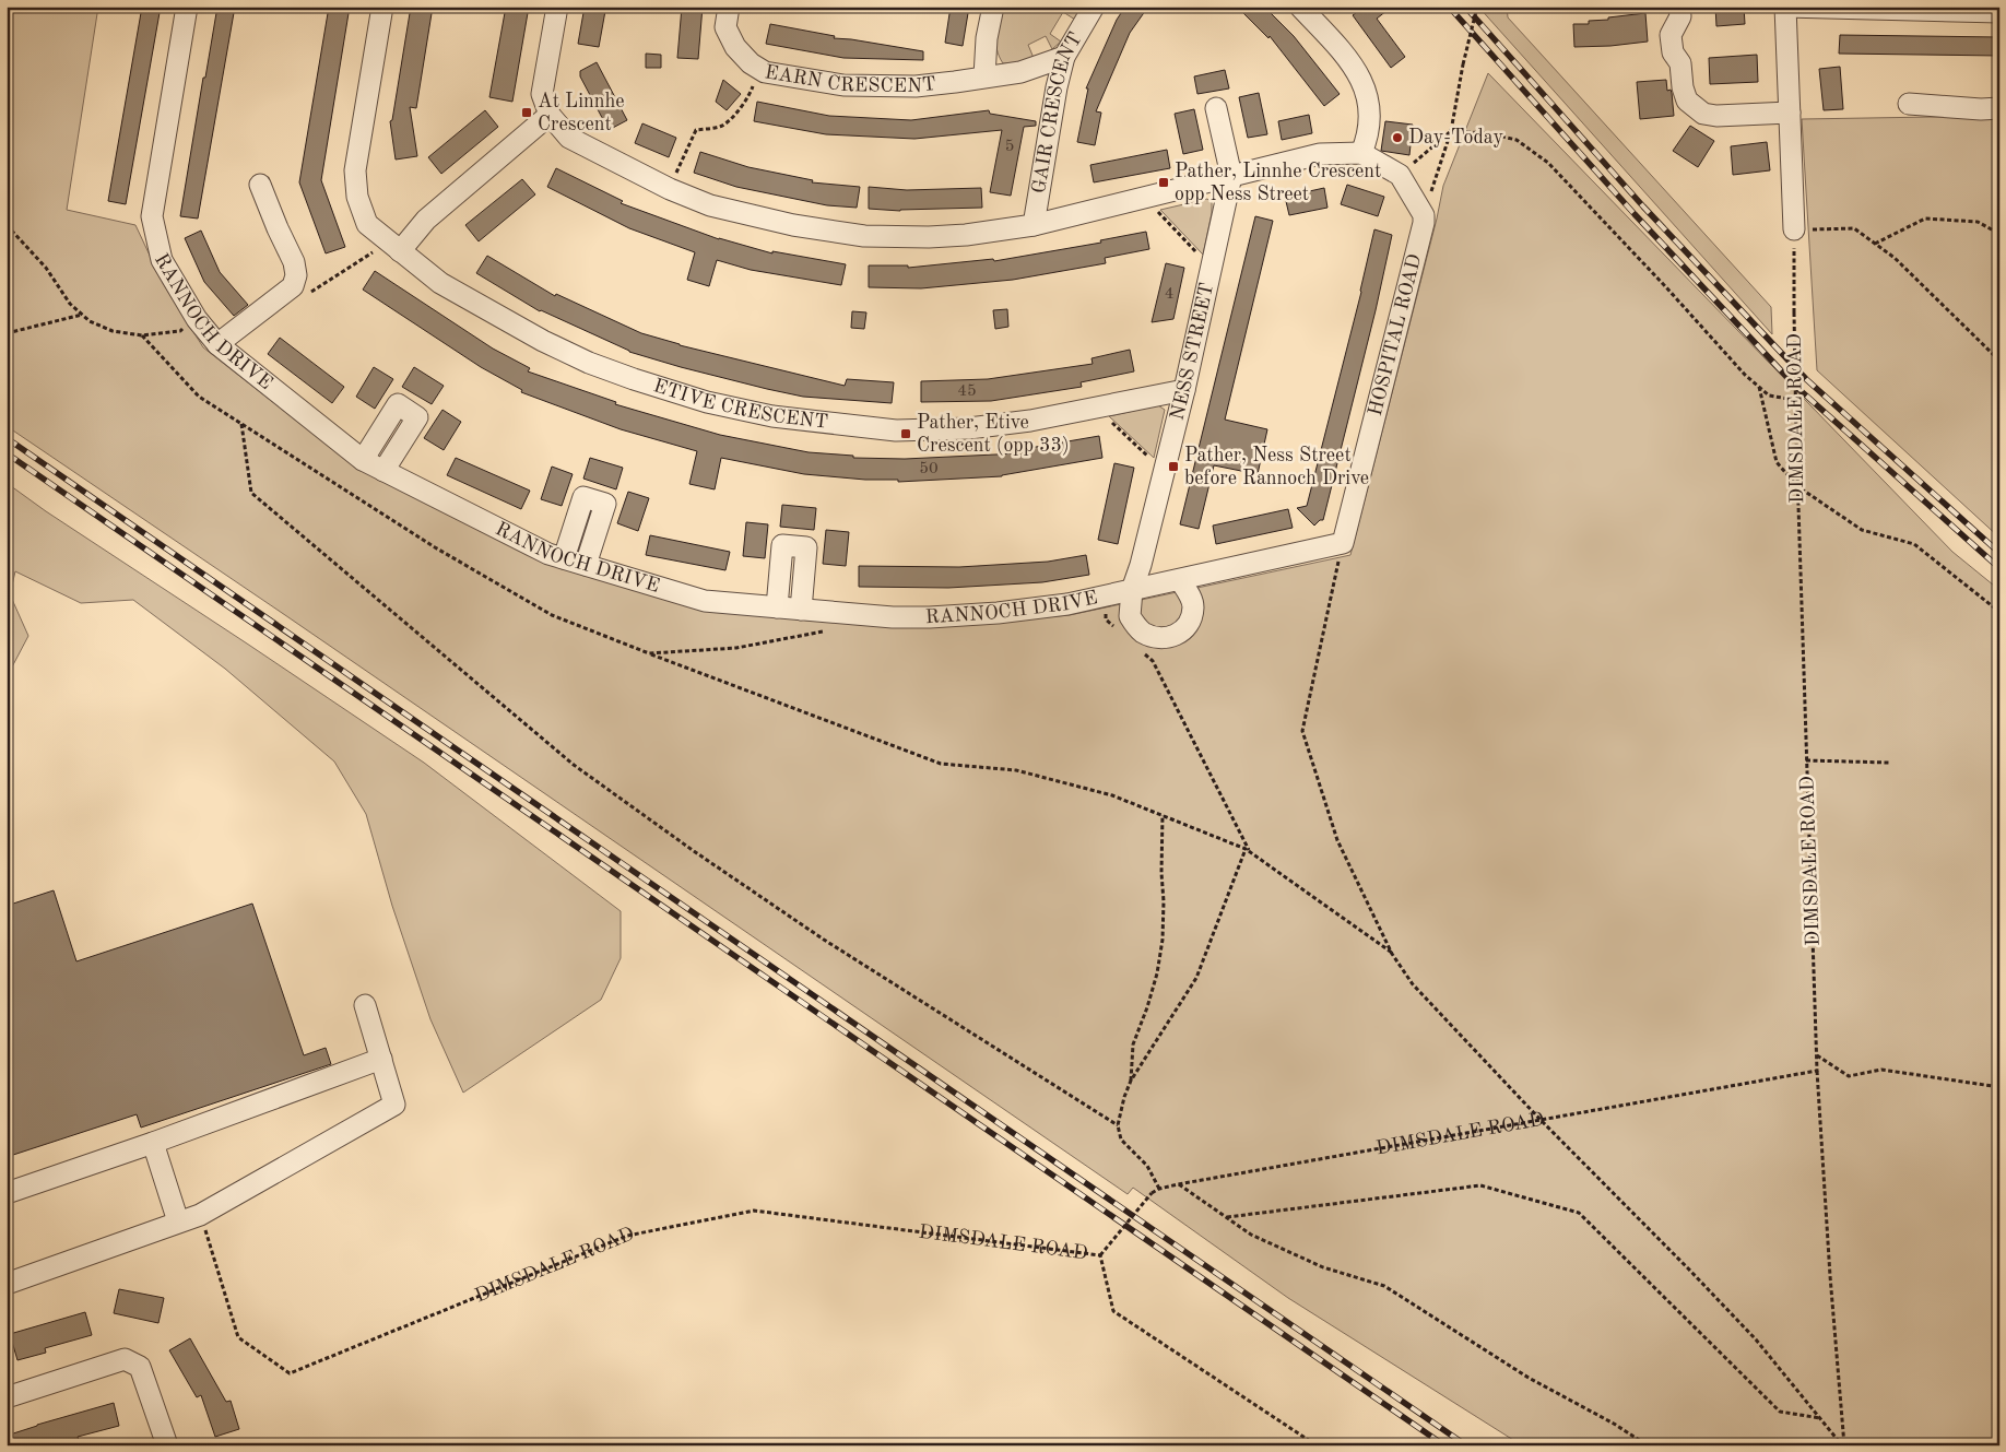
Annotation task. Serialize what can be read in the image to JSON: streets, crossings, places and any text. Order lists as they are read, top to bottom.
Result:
{
  "streets": {
    "street": [
      "EARN CRESCENT",
      "GAIR CRESCENT",
      "RANNOCH DRIVE",
      "HOSPITAL ROAD",
      "NESS STREET",
      "ETIVE CRESCENT"
    ],
    "path": ["DIMSDALE ROAD"]
  },
  "crossings": [
    ["EARN CRESCENT", "GAIR CRESCENT"],
    ["RANNOCH DRIVE", "HOSPITAL ROAD"],
    ["RANNOCH DRIVE", "NESS STREET"],
    ["NESS STREET", "ETIVE CRESCENT"]
  ],
  "places": {
    "transit": [
      "At Linnhe Crescent",
      "Pather, Linnhe Crescent opp Ness Street",
      "Pather, Etive Crescent (opp 33)",
      "Pather, Ness Street before Rannoch Drive"
    ],
    "other": ["Day-Today"]
  },
  "house_numbers": [
    "5",
    "4",
    "45",
    "50"
  ]
}
